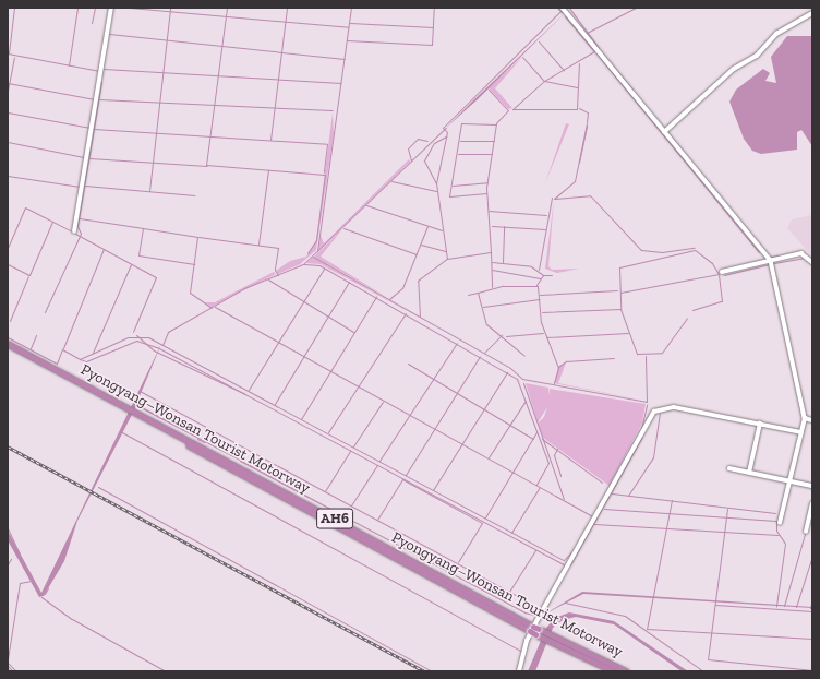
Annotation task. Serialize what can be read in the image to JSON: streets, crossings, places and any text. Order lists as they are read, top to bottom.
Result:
{
  "streets": {
    "highway": ["Pyongyang–Wonsan Tourist Motorway", "AH6"]
  }
}
